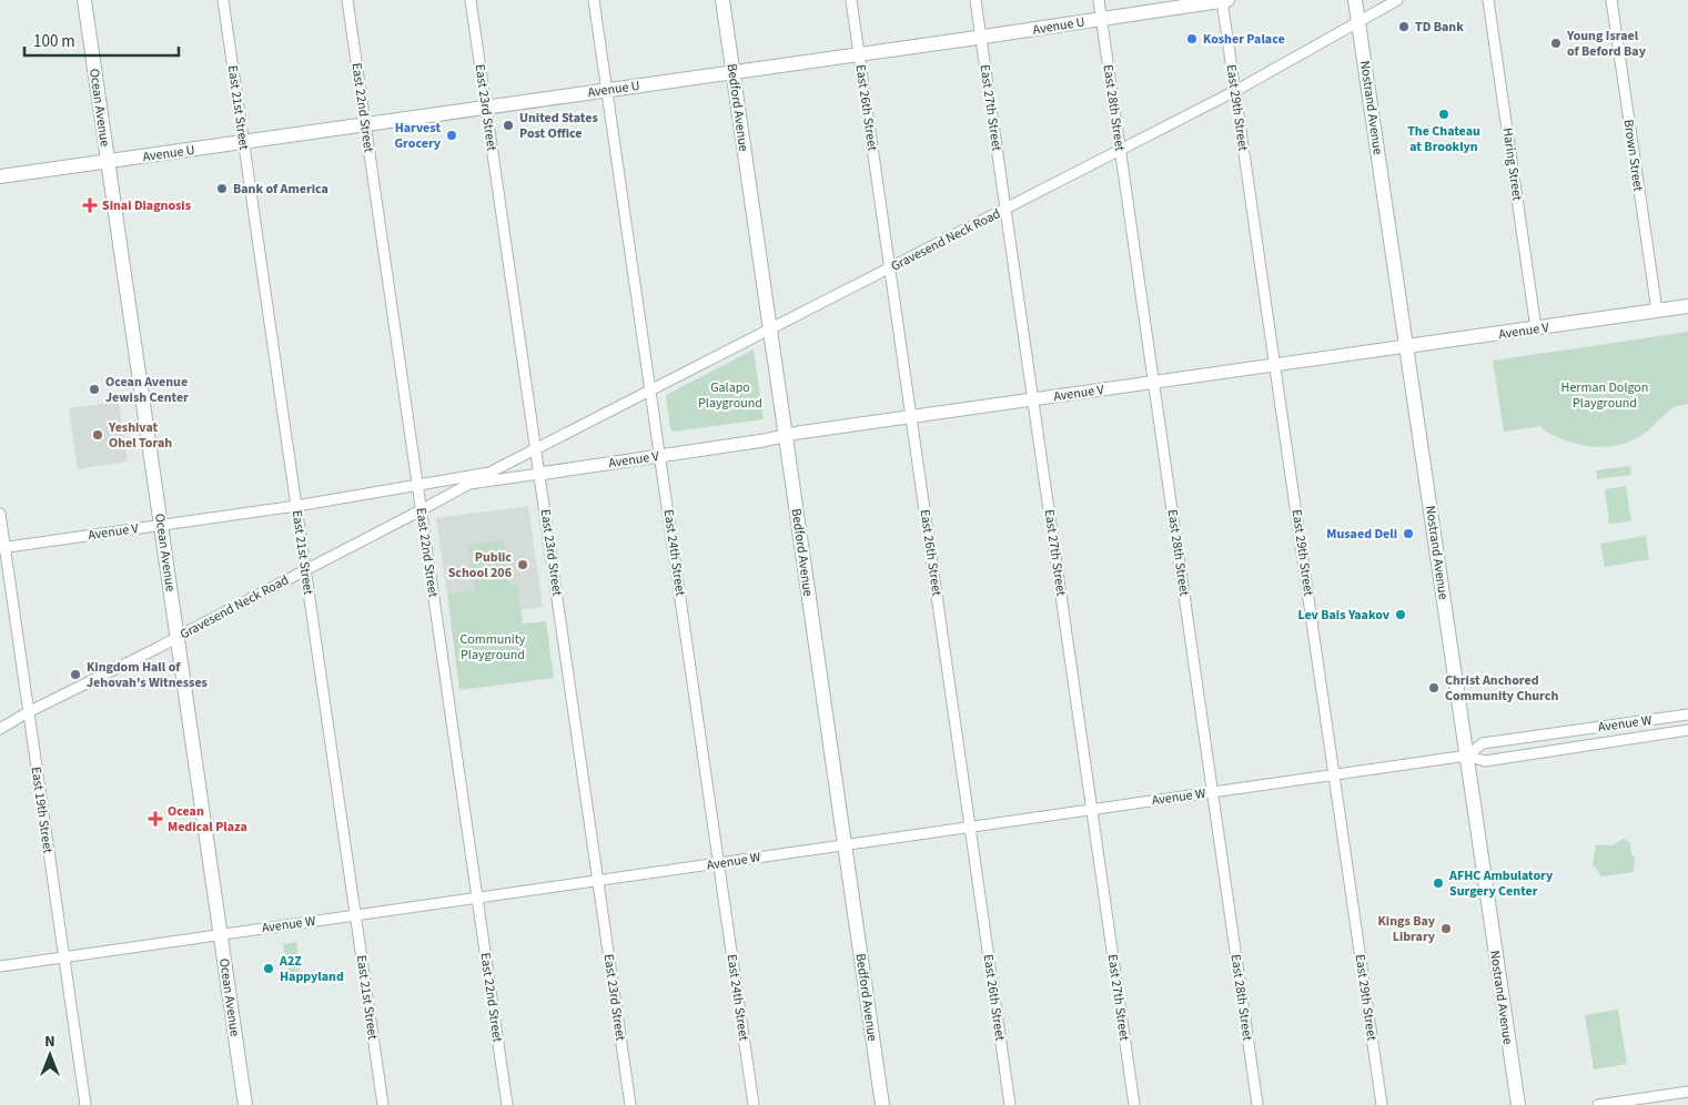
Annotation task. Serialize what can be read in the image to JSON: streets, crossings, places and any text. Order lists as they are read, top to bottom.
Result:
{
  "streets": {
    "main road": [
      "Avenue U",
      "Ocean Avenue",
      "Bedford Avenue",
      "Nostrand Avenue",
      "Avenue V"
    ],
    "street": [
      "East 21st Street",
      "East 22nd Street",
      "East 23rd Street",
      "East 26th Street",
      "East 27th Street",
      "East 28th Street",
      "East 29th Street",
      "Brown Street",
      "Haring Street",
      "Gravesend Neck Road",
      "East 24th Street",
      "Avenue W",
      "East 19th Street"
    ]
  },
  "crossings": [
    ["Avenue U", "Ocean Avenue"],
    ["Avenue U", "East 21st Street"],
    ["Avenue U", "East 22nd Street"],
    ["Avenue U", "East 23rd Street"],
    ["Avenue U", "Bedford Avenue"],
    ["Avenue U", "East 26th Street"],
    ["Avenue U", "East 27th Street"],
    ["Avenue U", "East 28th Street"],
    ["Avenue U", "East 29th Street"],
    ["Avenue U", "East 24th Street"],
    ["Ocean Avenue", "Gravesend Neck Road"],
    ["Ocean Avenue", "Avenue V"],
    ["Ocean Avenue", "Avenue W"],
    ["East 21st Street", "Gravesend Neck Road"],
    ["East 21st Street", "Avenue V"],
    ["East 21st Street", "Avenue W"],
    ["East 22nd Street", "Gravesend Neck Road"],
    ["East 22nd Street", "Avenue V"],
    ["East 22nd Street", "Avenue W"],
    ["East 23rd Street", "Gravesend Neck Road"],
    ["East 23rd Street", "Avenue V"],
    ["East 23rd Street", "Avenue W"],
    ["Bedford Avenue", "Gravesend Neck Road"],
    ["Bedford Avenue", "Avenue V"],
    ["Bedford Avenue", "Avenue W"],
    ["East 26th Street", "Gravesend Neck Road"],
    ["East 26th Street", "Avenue V"],
    ["East 26th Street", "Avenue W"],
    ["East 27th Street", "Gravesend Neck Road"],
    ["East 27th Street", "Avenue V"],
    ["East 27th Street", "Avenue W"],
    ["East 28th Street", "Gravesend Neck Road"],
    ["East 28th Street", "Avenue V"],
    ["East 28th Street", "Avenue W"],
    ["East 29th Street", "Gravesend Neck Road"],
    ["East 29th Street", "Avenue V"],
    ["East 29th Street", "Avenue W"],
    ["Nostrand Avenue", "Gravesend Neck Road"],
    ["Nostrand Avenue", "Avenue V"],
    ["Nostrand Avenue", "Avenue W"],
    ["Brown Street", "Avenue V"],
    ["Haring Street", "Avenue V"],
    ["Gravesend Neck Road", "Avenue V"],
    ["Gravesend Neck Road", "East 24th Street"],
    ["Gravesend Neck Road", "East 19th Street"],
    ["Avenue V", "East 24th Street"],
    ["Avenue V", "East 19th Street"],
    ["East 24th Street", "Avenue W"],
    ["Avenue W", "East 19th Street"]
  ],
  "parks": ["Galapo Playground", "Herman Dolgon Playground", "Community Playground"],
  "places": {
    "other": [
      "TD Bank",
      "Kosher Palace",
      "Young Israel of Beford Bay",
      "The Chateau at Brooklyn",
      "United States Post Office",
      "Harvest Grocery",
      "Bank of America",
      "Ocean Avenue Jewish Center",
      "Yeshivat Ohel Torah",
      "Musaed Deli",
      "Public School 206",
      "Lev Bais Yaakov",
      "Kingdom Hall of Jehovah's Witnesses",
      "Christ Anchored Community Church",
      "AFHC Ambulatory Surgery Center",
      "Kings Bay Library",
      "A2Z Happyland"
    ],
    "health": ["Sinai Diagnosis", "Ocean Medical Plaza"]
  },
  "scale_bar": "100 m",
  "north": "top"
}
